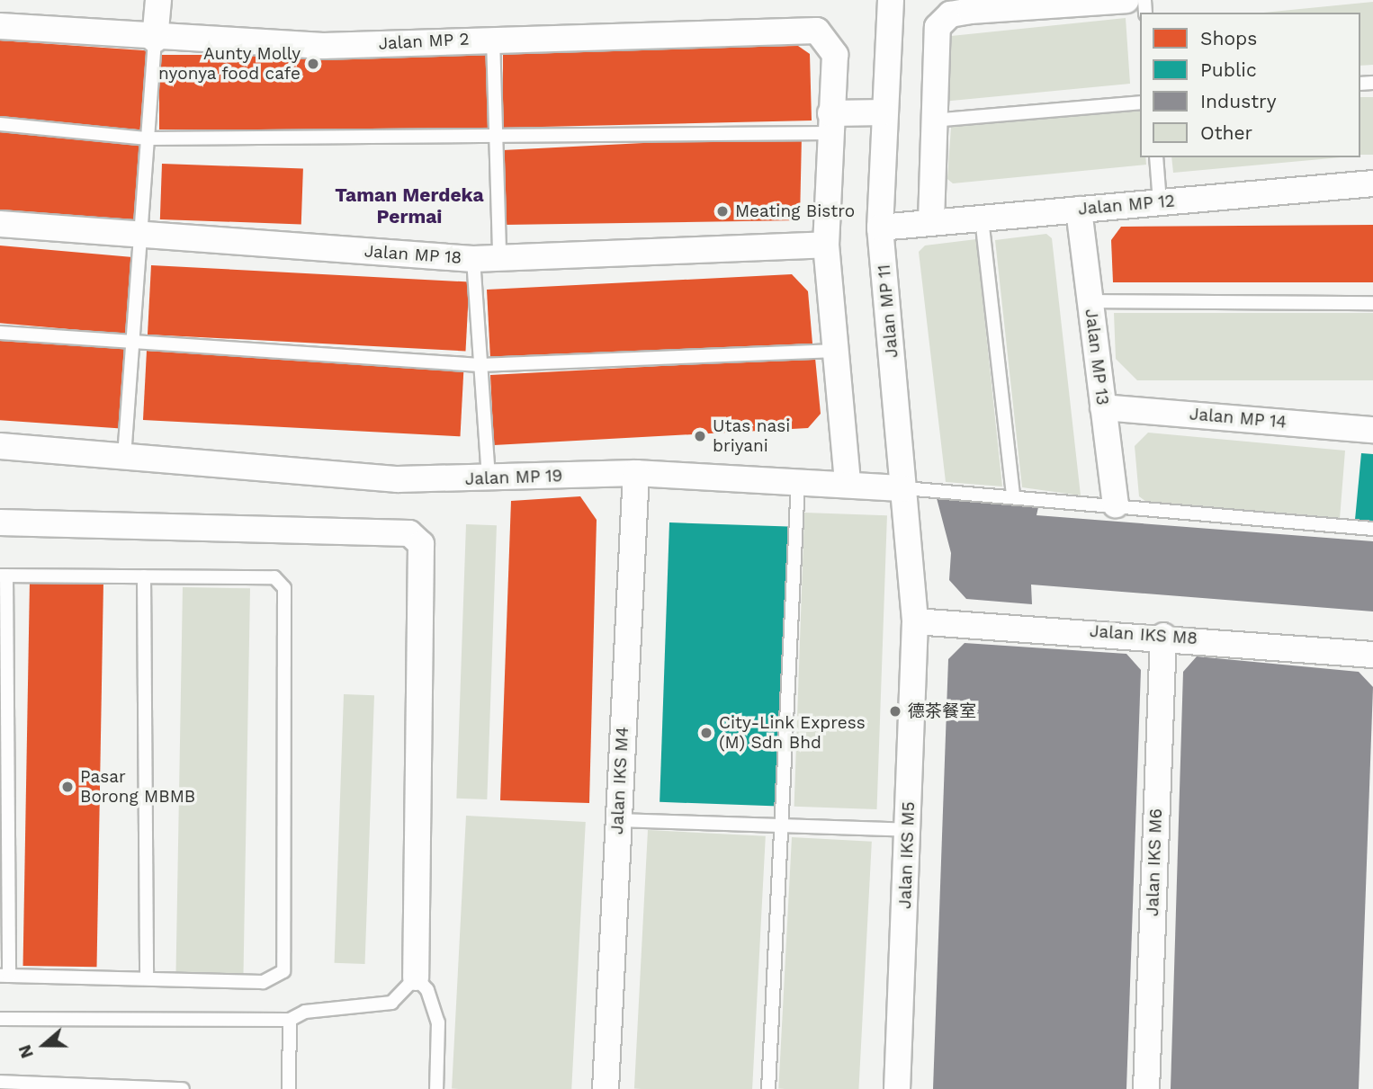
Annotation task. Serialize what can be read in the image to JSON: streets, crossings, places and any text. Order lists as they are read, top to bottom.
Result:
{
  "streets": {
    "street": [
      "Jalan MP 2",
      "Jalan MP 12",
      "Jalan MP 18",
      "Jalan MP 11",
      "Jalan MP 13",
      "Jalan MP 14",
      "Jalan MP 19",
      "Jalan IKS M8",
      "Jalan IKS M4",
      "Jalan IKS M5",
      "Jalan IKS M6"
    ]
  },
  "crossings": [
    ["Jalan MP 12", "Jalan MP 11"],
    ["Jalan MP 12", "Jalan MP 13"],
    ["Jalan MP 11", "Jalan MP 19"],
    ["Jalan MP 11", "Jalan IKS M8"],
    ["Jalan MP 11", "Jalan IKS M5"],
    ["Jalan MP 13", "Jalan MP 14"],
    ["Jalan MP 19", "Jalan IKS M4"],
    ["Jalan IKS M8", "Jalan IKS M5"],
    ["Jalan IKS M8", "Jalan IKS M6"]
  ],
  "districts": ["Taman Merdeka Permai"],
  "places": [
    "Aunty Molly nyonya food cafe",
    "Meating Bistro",
    "Utas nasi briyani",
    "德茶餐室",
    "City-Link Express (M) Sdn Bhd",
    "Pasar Borong MBMB"
  ],
  "legend": [
    "Shops",
    "Public",
    "Industry",
    "Other"
  ],
  "north": "left"
}
